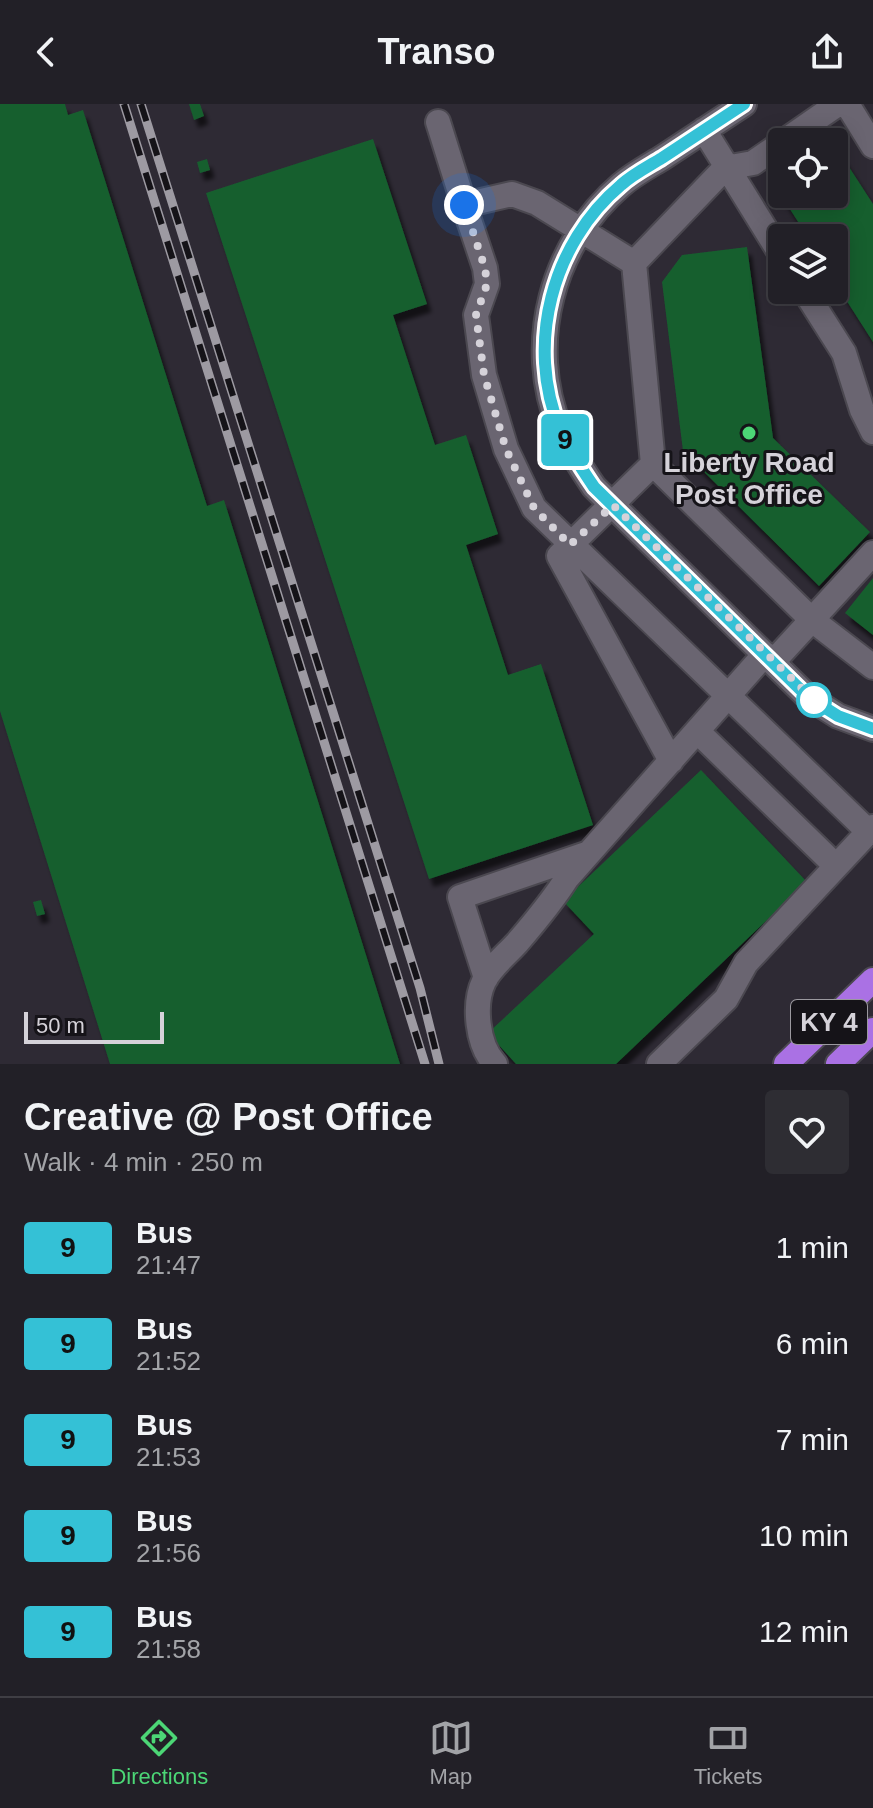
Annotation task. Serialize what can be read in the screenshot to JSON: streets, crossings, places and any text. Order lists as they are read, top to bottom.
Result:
{
  "streets": {
    "highway": ["KY 4"]
  },
  "places": ["Liberty Road Post Office"],
  "lines": ["bus line 9"],
  "scale_bar": "50 m",
  "page": {
    "header": "Transo",
    "on_map": "9",
    "scale": "50 m",
    "heading": ["Creative @ Post Office", "Walk · 4 min · 250 m"],
    "list": [
      {
        "mark": "9",
        "name": "Bus",
        "note": "21:47",
        "value": "1 min"
      },
      {
        "mark": "9",
        "name": "Bus",
        "note": "21:52",
        "value": "6 min"
      },
      {
        "mark": "9",
        "name": "Bus",
        "note": "21:53",
        "value": "7 min"
      },
      {
        "mark": "9",
        "name": "Bus",
        "note": "21:56",
        "value": "10 min"
      },
      {
        "mark": "9",
        "name": "Bus",
        "note": "21:58",
        "value": "12 min"
      }
    ],
    "tabs": ["Directions", "Map", "Tickets"]
  }
}
